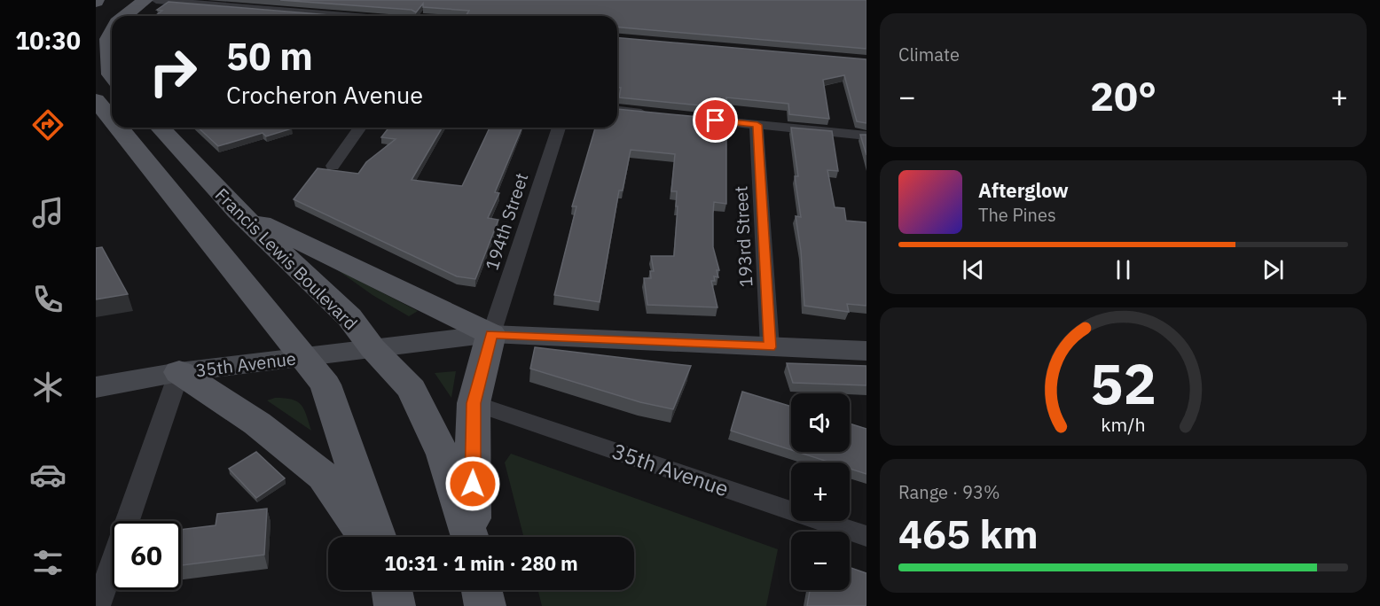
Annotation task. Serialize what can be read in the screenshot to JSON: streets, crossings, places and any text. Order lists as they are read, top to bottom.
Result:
{
  "streets": {
    "main road": ["Francis Lewis Boulevard"],
    "street": ["194th Street", "193rd Street", "35th Avenue"]
  },
  "crossings": [
    ["194th Street", "35th Avenue"],
    ["193rd Street", "35th Avenue"],
    ["Francis Lewis Boulevard", "35th Avenue"]
  ],
  "page": {
    "tabs": "10:30",
    "tile": [
      "Climate",
      ["Range · 93%", "465 km"]
    ],
    "turn": ["50 m", "Crocheron Avenue"],
    "heat": ["−", "20°", "+"],
    "song": ["Afterglow", "The Pines"],
    "map_buttons": ["+", "−"],
    "limit": "60",
    "trip": "10:31 · 1 min · 280 m",
    "gauge": ["52", "km/h"]
  }
}
